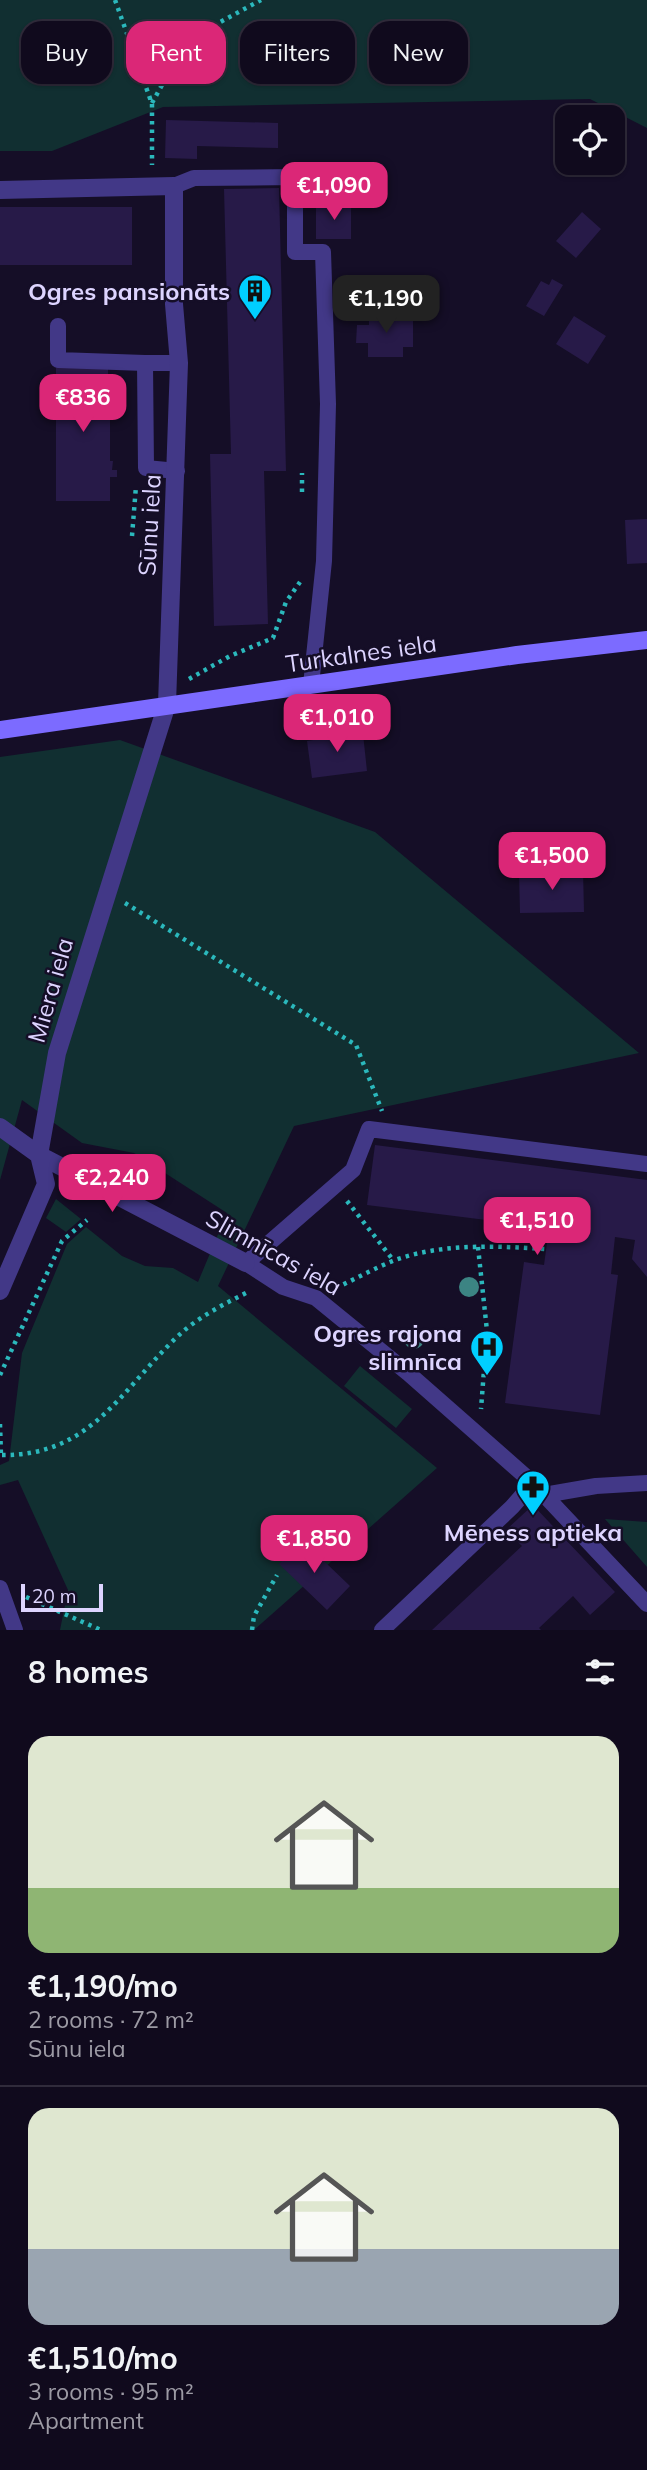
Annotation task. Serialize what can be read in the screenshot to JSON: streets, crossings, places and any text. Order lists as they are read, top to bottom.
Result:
{
  "streets": {
    "main road": ["Turkalnes iela"],
    "street": ["Sūnu iela", "Miera iela", "Slimnīcas iela"]
  },
  "crossings": [
    ["Sūnu iela", "Turkalnes iela"],
    ["Sūnu iela", "Miera iela"],
    ["Turkalnes iela", "Miera iela"],
    ["Miera iela", "Slimnīcas iela"]
  ],
  "places": {
    "building": ["Ogres pansionāts"],
    "hospital": ["Ogres rajona slimnīca"],
    "pharmacy": ["Mēness aptieka"]
  },
  "scale_bar": "20 m",
  "page": {
    "chip": [
      "Buy",
      "Rent",
      "Filters",
      "New"
    ],
    "price": [
      "€1,090",
      "€1,190",
      "€836",
      "€1,010",
      "€1,500",
      "€2,240",
      "€1,510",
      "€1,850"
    ],
    "scale": "20 m",
    "heading": "8 homes",
    "list": [
      {
        "name": "€1,190/mo",
        "note": "2 rooms · 72 m² · Sūnu iela"
      },
      {
        "name": "€1,510/mo",
        "note": "3 rooms · 95 m² · Apartment"
      }
    ]
  }
}
